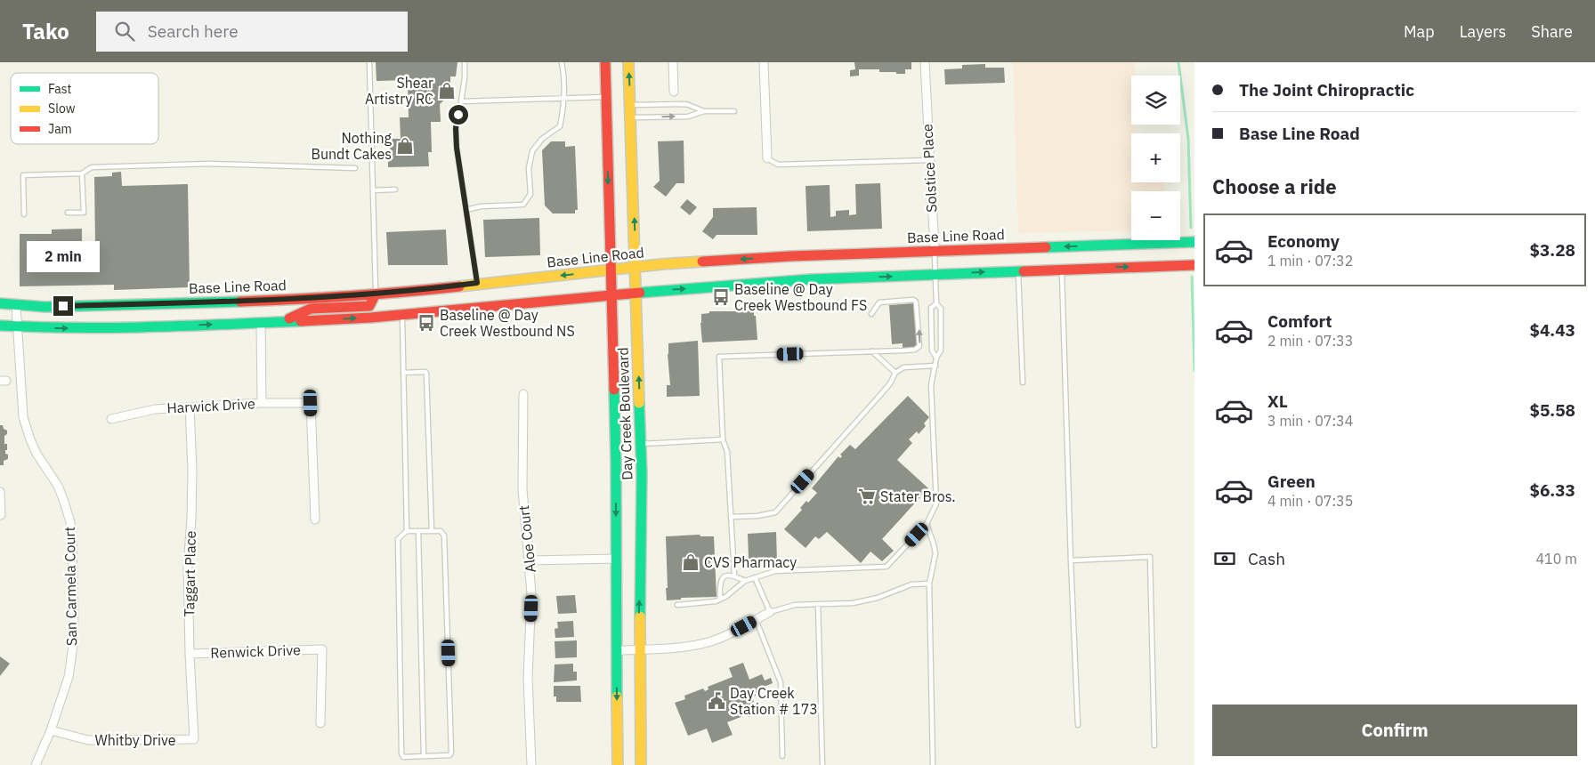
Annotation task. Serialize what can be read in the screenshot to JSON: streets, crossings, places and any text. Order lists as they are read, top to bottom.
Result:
{
  "streets": {
    "main road": ["Base Line Road", "Day Creek Boulevard"],
    "street": [
      "Solstice Place",
      "Harwick Drive",
      "Aloe Court",
      "Taggart Place",
      "San Carmela Court",
      "Renwick Drive",
      "Whitby Drive"
    ]
  },
  "crossings": [
    ["Solstice Place", "Base Line Road"],
    ["Base Line Road", "Day Creek Boulevard"],
    ["Base Line Road", "San Carmela Court"],
    ["Harwick Drive", "Taggart Place"],
    ["Taggart Place", "Renwick Drive"],
    ["Taggart Place", "Whitby Drive"],
    ["San Carmela Court", "Whitby Drive"]
  ],
  "places": {
    "shop": ["Shear Artistry RC", "Nothing Bundt Cakes", "CVS Pharmacy"],
    "bus stop": ["Baseline @ Day Creek Westbound FS", "Baseline @ Day Creek Westbound NS"],
    "supermarket": ["Stater Bros."],
    "public building": ["Day Creek Station # 173"]
  },
  "legend": ["Fast", "Slow", "Jam"],
  "page": {
    "header": "Tako",
    "search": "Search here",
    "nav": ["Map", "Layers", "Share"],
    "banner": ["The Joint Chiropractic", "Base Line Road"],
    "map_buttons": ["+", "−"],
    "heading": "Choose a ride",
    "list": [
      {
        "name": "Economy",
        "note": "1 min · 07:32",
        "value": "$3.28"
      },
      {
        "name": "Comfort",
        "note": "2 min · 07:33",
        "value": "$4.43"
      },
      {
        "name": "XL",
        "note": "3 min · 07:34",
        "value": "$5.58"
      },
      {
        "name": "Green",
        "note": "4 min · 07:35",
        "value": "$6.33"
      }
    ],
    "bubble": "2 min",
    "pay": ["Cash", "410 m"],
    "buttons": "Confirm"
  }
}
